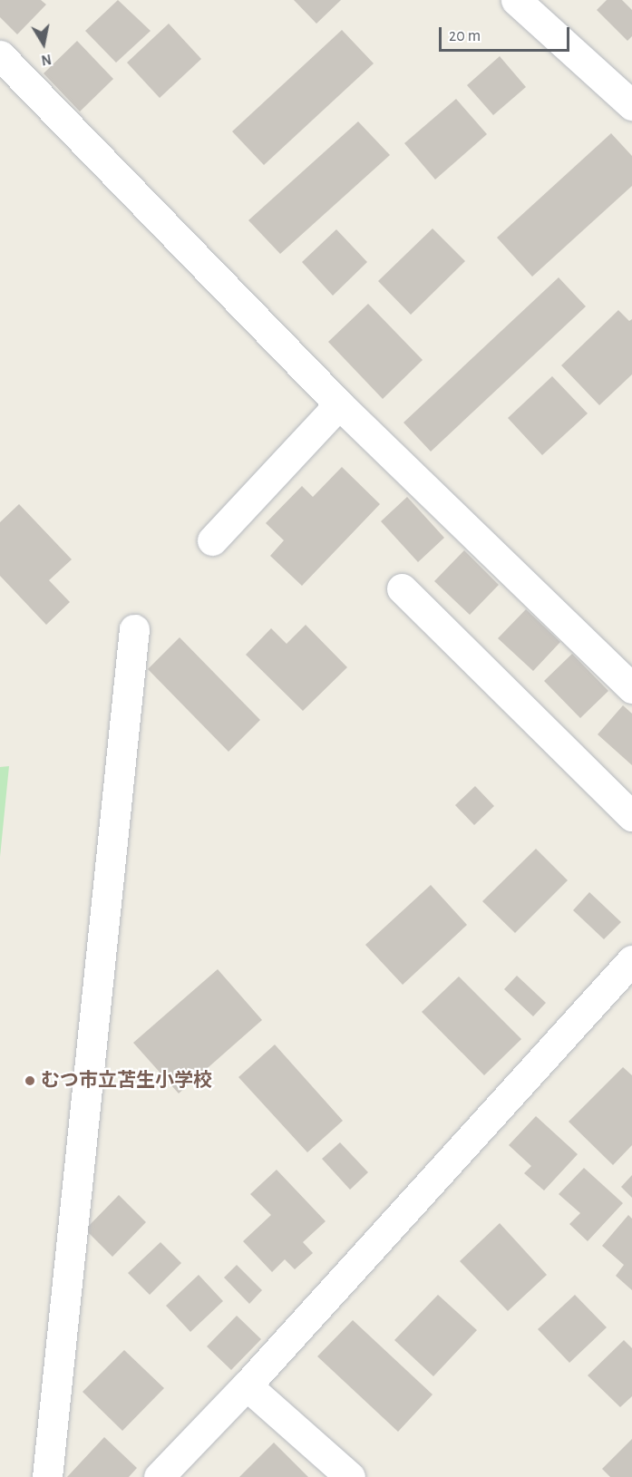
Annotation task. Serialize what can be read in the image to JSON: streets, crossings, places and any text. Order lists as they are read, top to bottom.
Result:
{
  "places": ["むつ市立苫生小学校"],
  "scale_bar": "20 m",
  "north": "bottom"
}
